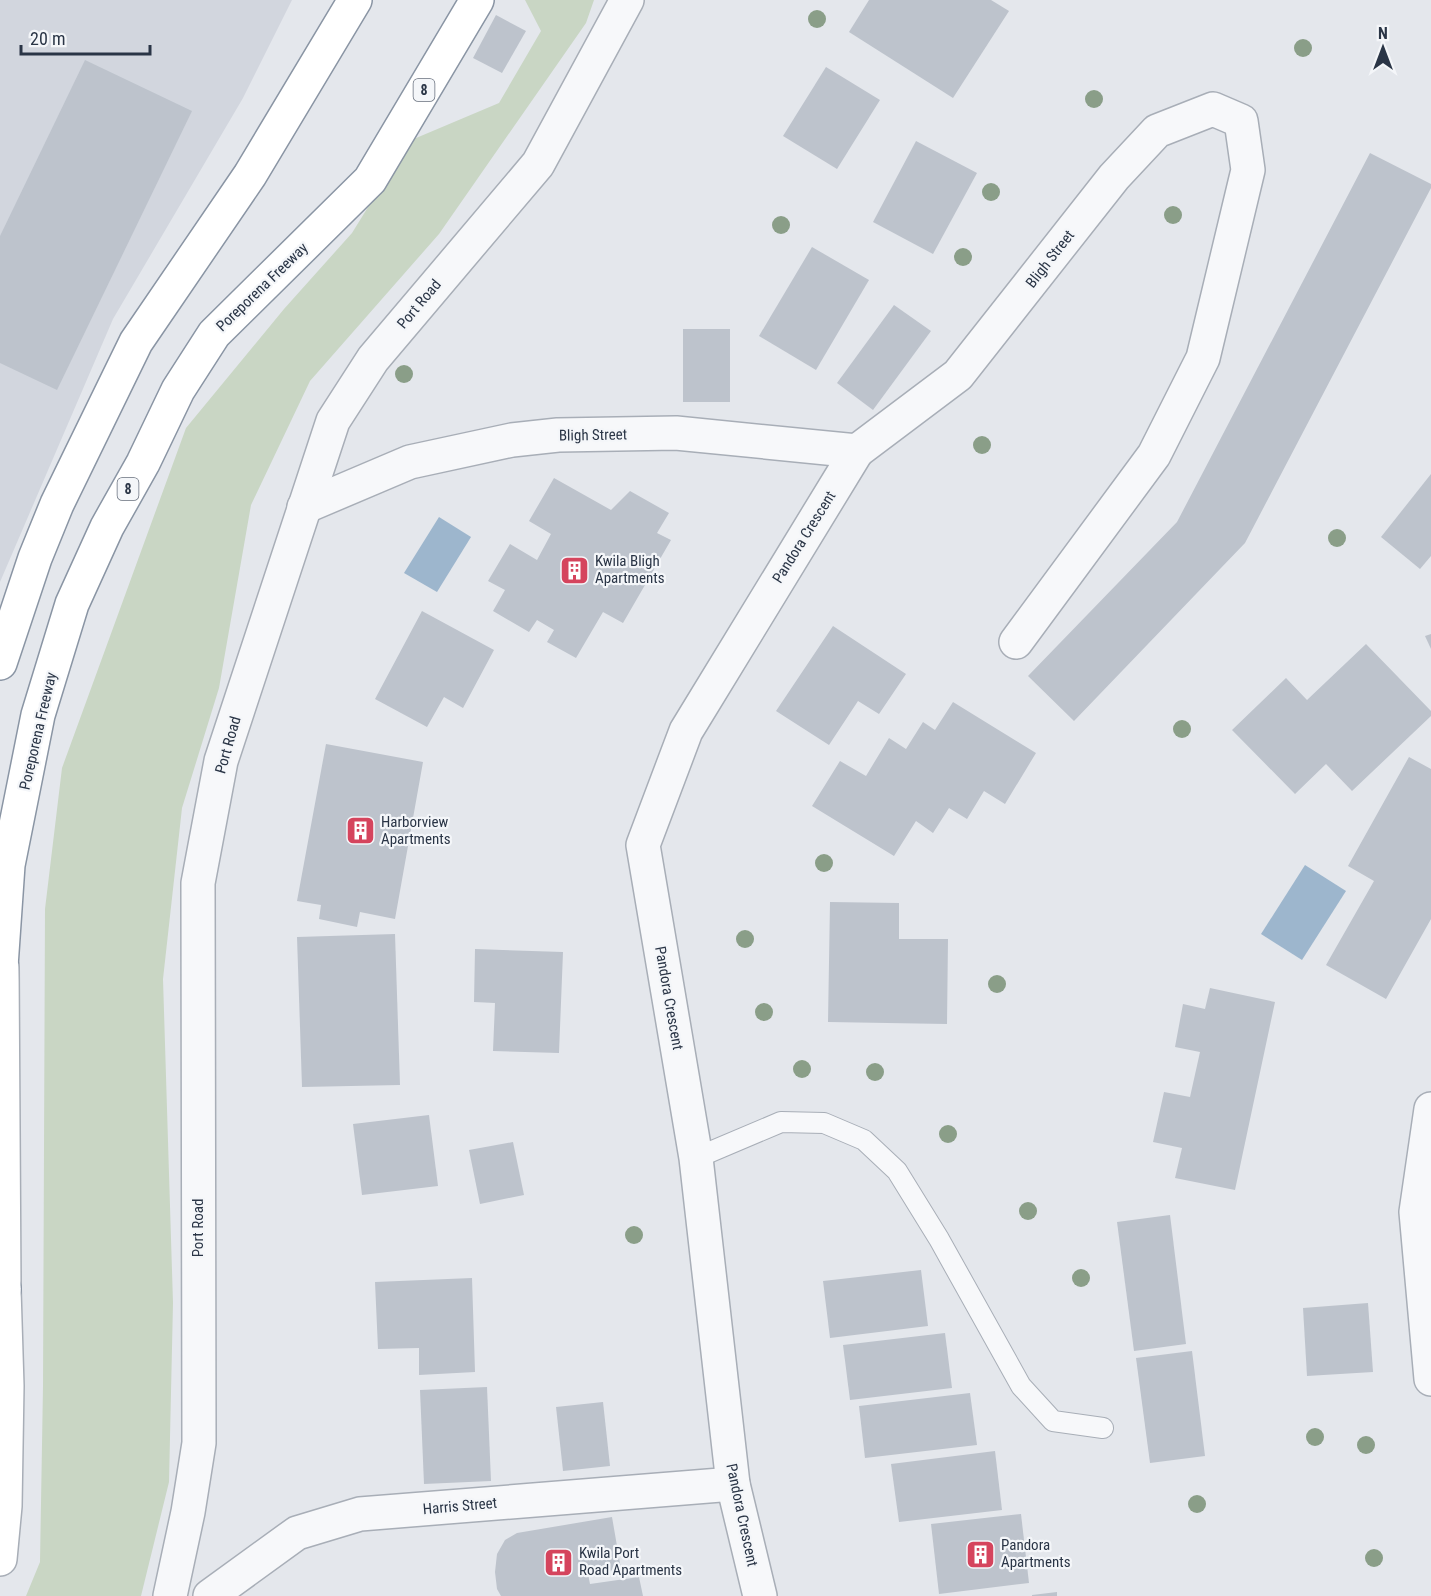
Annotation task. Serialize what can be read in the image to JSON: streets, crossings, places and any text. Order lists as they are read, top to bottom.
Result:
{
  "streets": {
    "main road": ["8", "Poreporena Freeway"],
    "street": [
      "Bligh Street",
      "Port Road",
      "Pandora Crescent",
      "Harris Street"
    ]
  },
  "crossings": [
    ["Bligh Street", "Port Road"],
    ["Bligh Street", "Pandora Crescent"],
    ["Pandora Crescent", "Harris Street"]
  ],
  "places": {
    "building": [
      "Kwila Bligh Apartments",
      "Harborview Apartments",
      "Pandora Apartments",
      "Kwila Port Road Apartments"
    ]
  },
  "scale_bar": "20 m",
  "north": "top"
}
